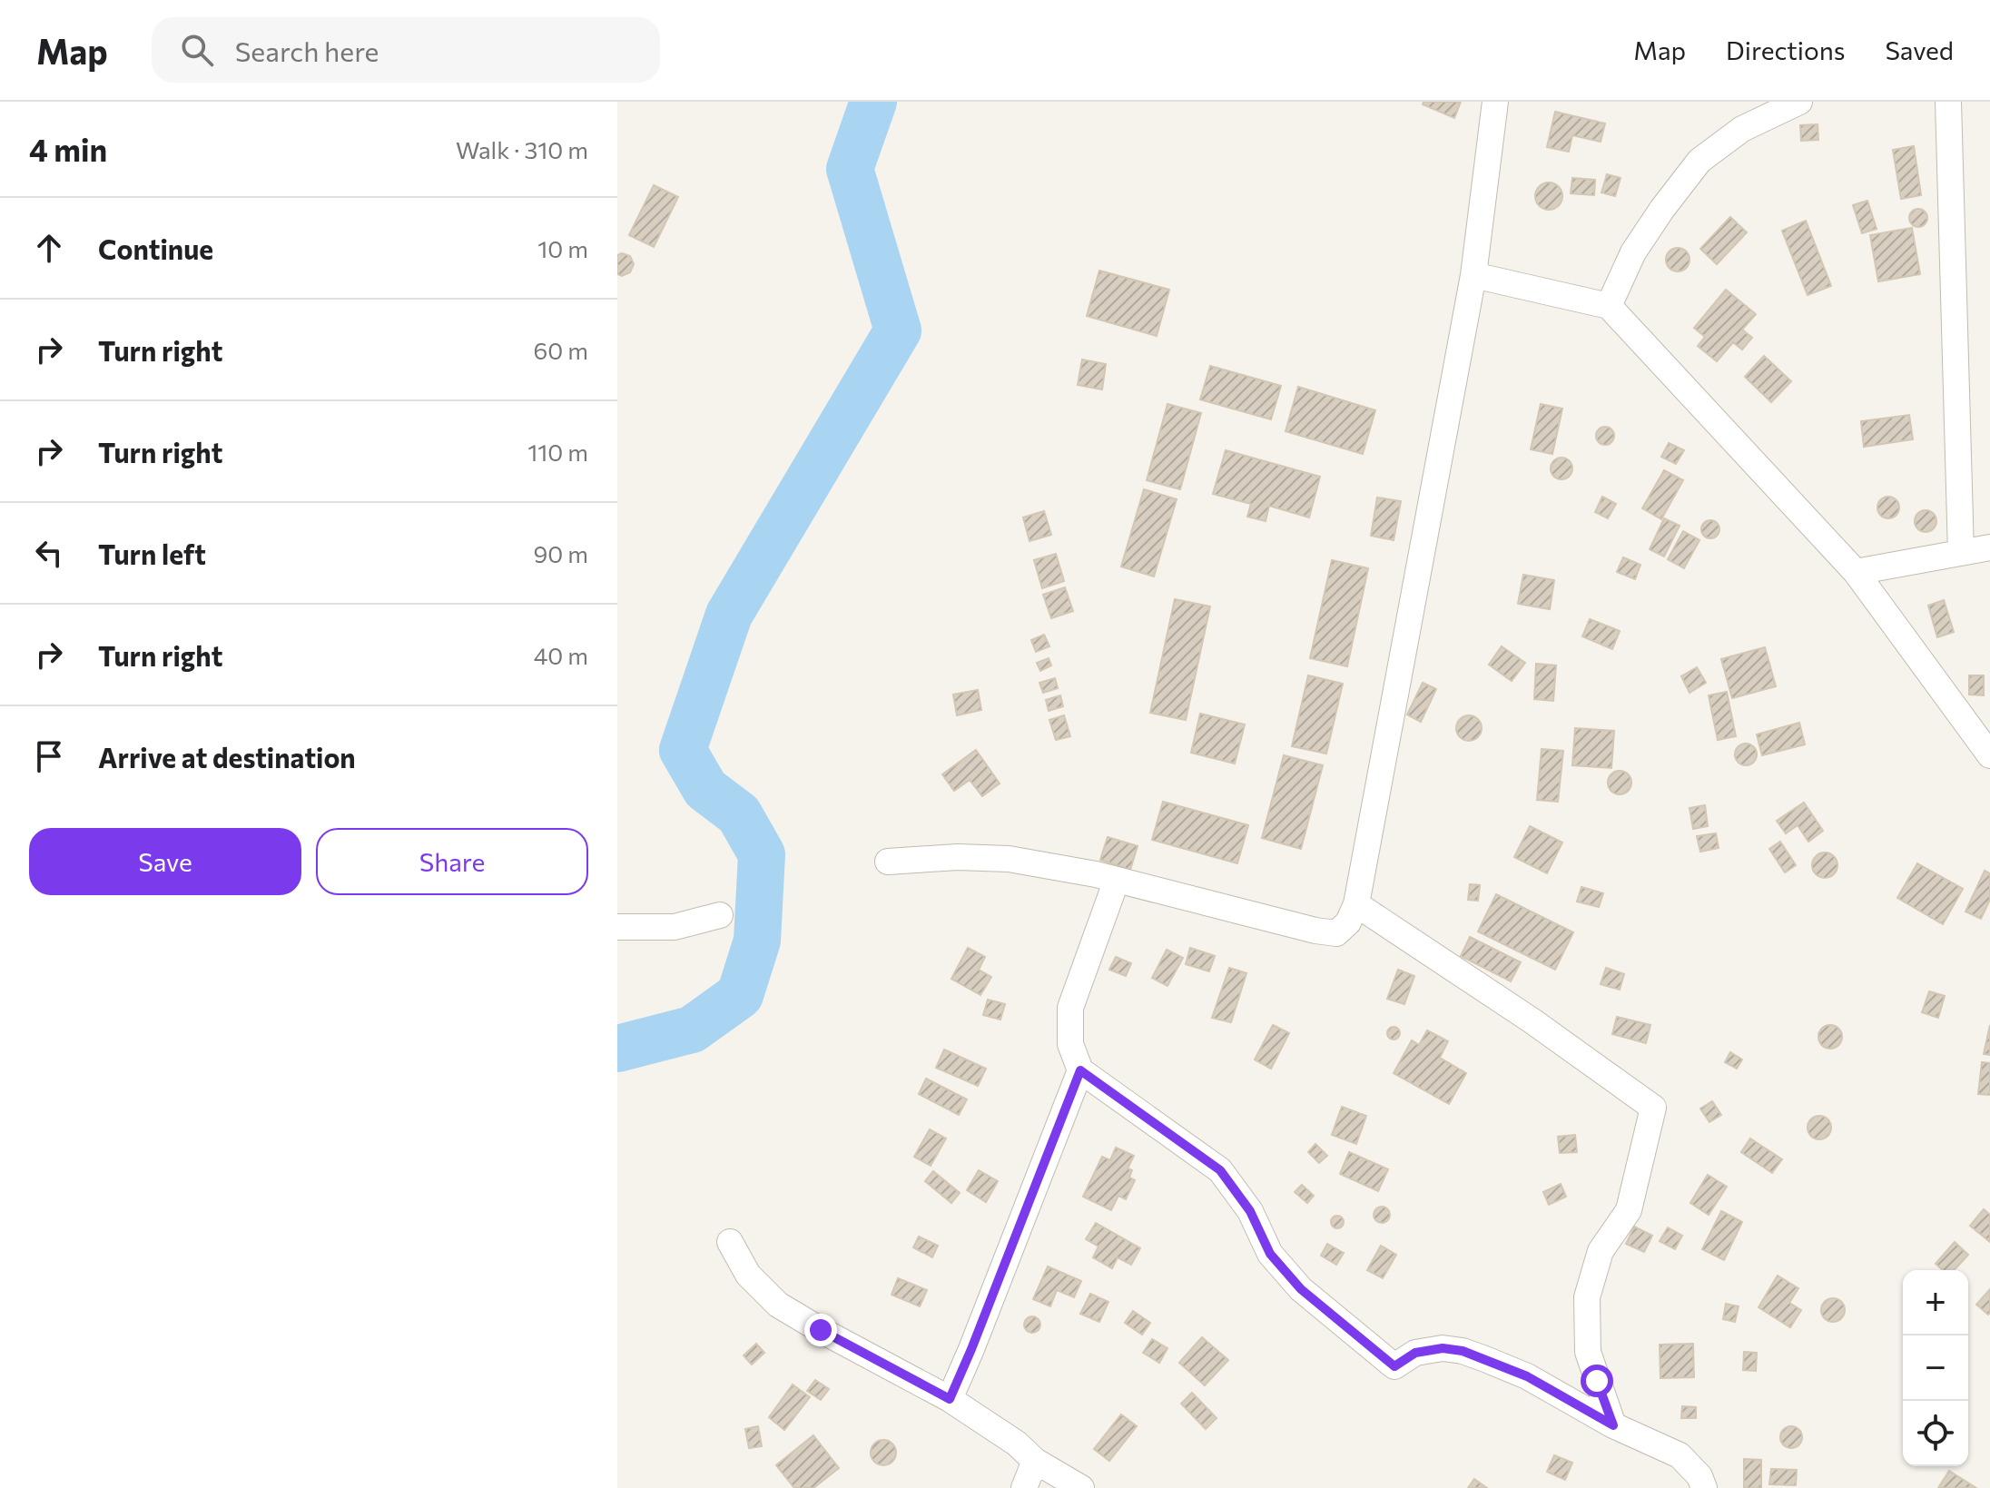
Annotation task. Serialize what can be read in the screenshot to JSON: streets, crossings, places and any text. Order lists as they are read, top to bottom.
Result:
{
  "page": {
    "header": "Map",
    "search": "Search here",
    "nav": ["Map", "Directions", "Saved"],
    "heading": ["4 min", "Walk · 310 m"],
    "list": [
      ["Continue", "10 m"],
      ["Turn right", "60 m"],
      ["Turn right", "110 m"],
      ["Turn left", "90 m"],
      ["Turn right", "40 m"],
      "Arrive at destination"
    ],
    "buttons": ["Save", "Share"],
    "map_buttons": ["+", "−"]
  }
}
